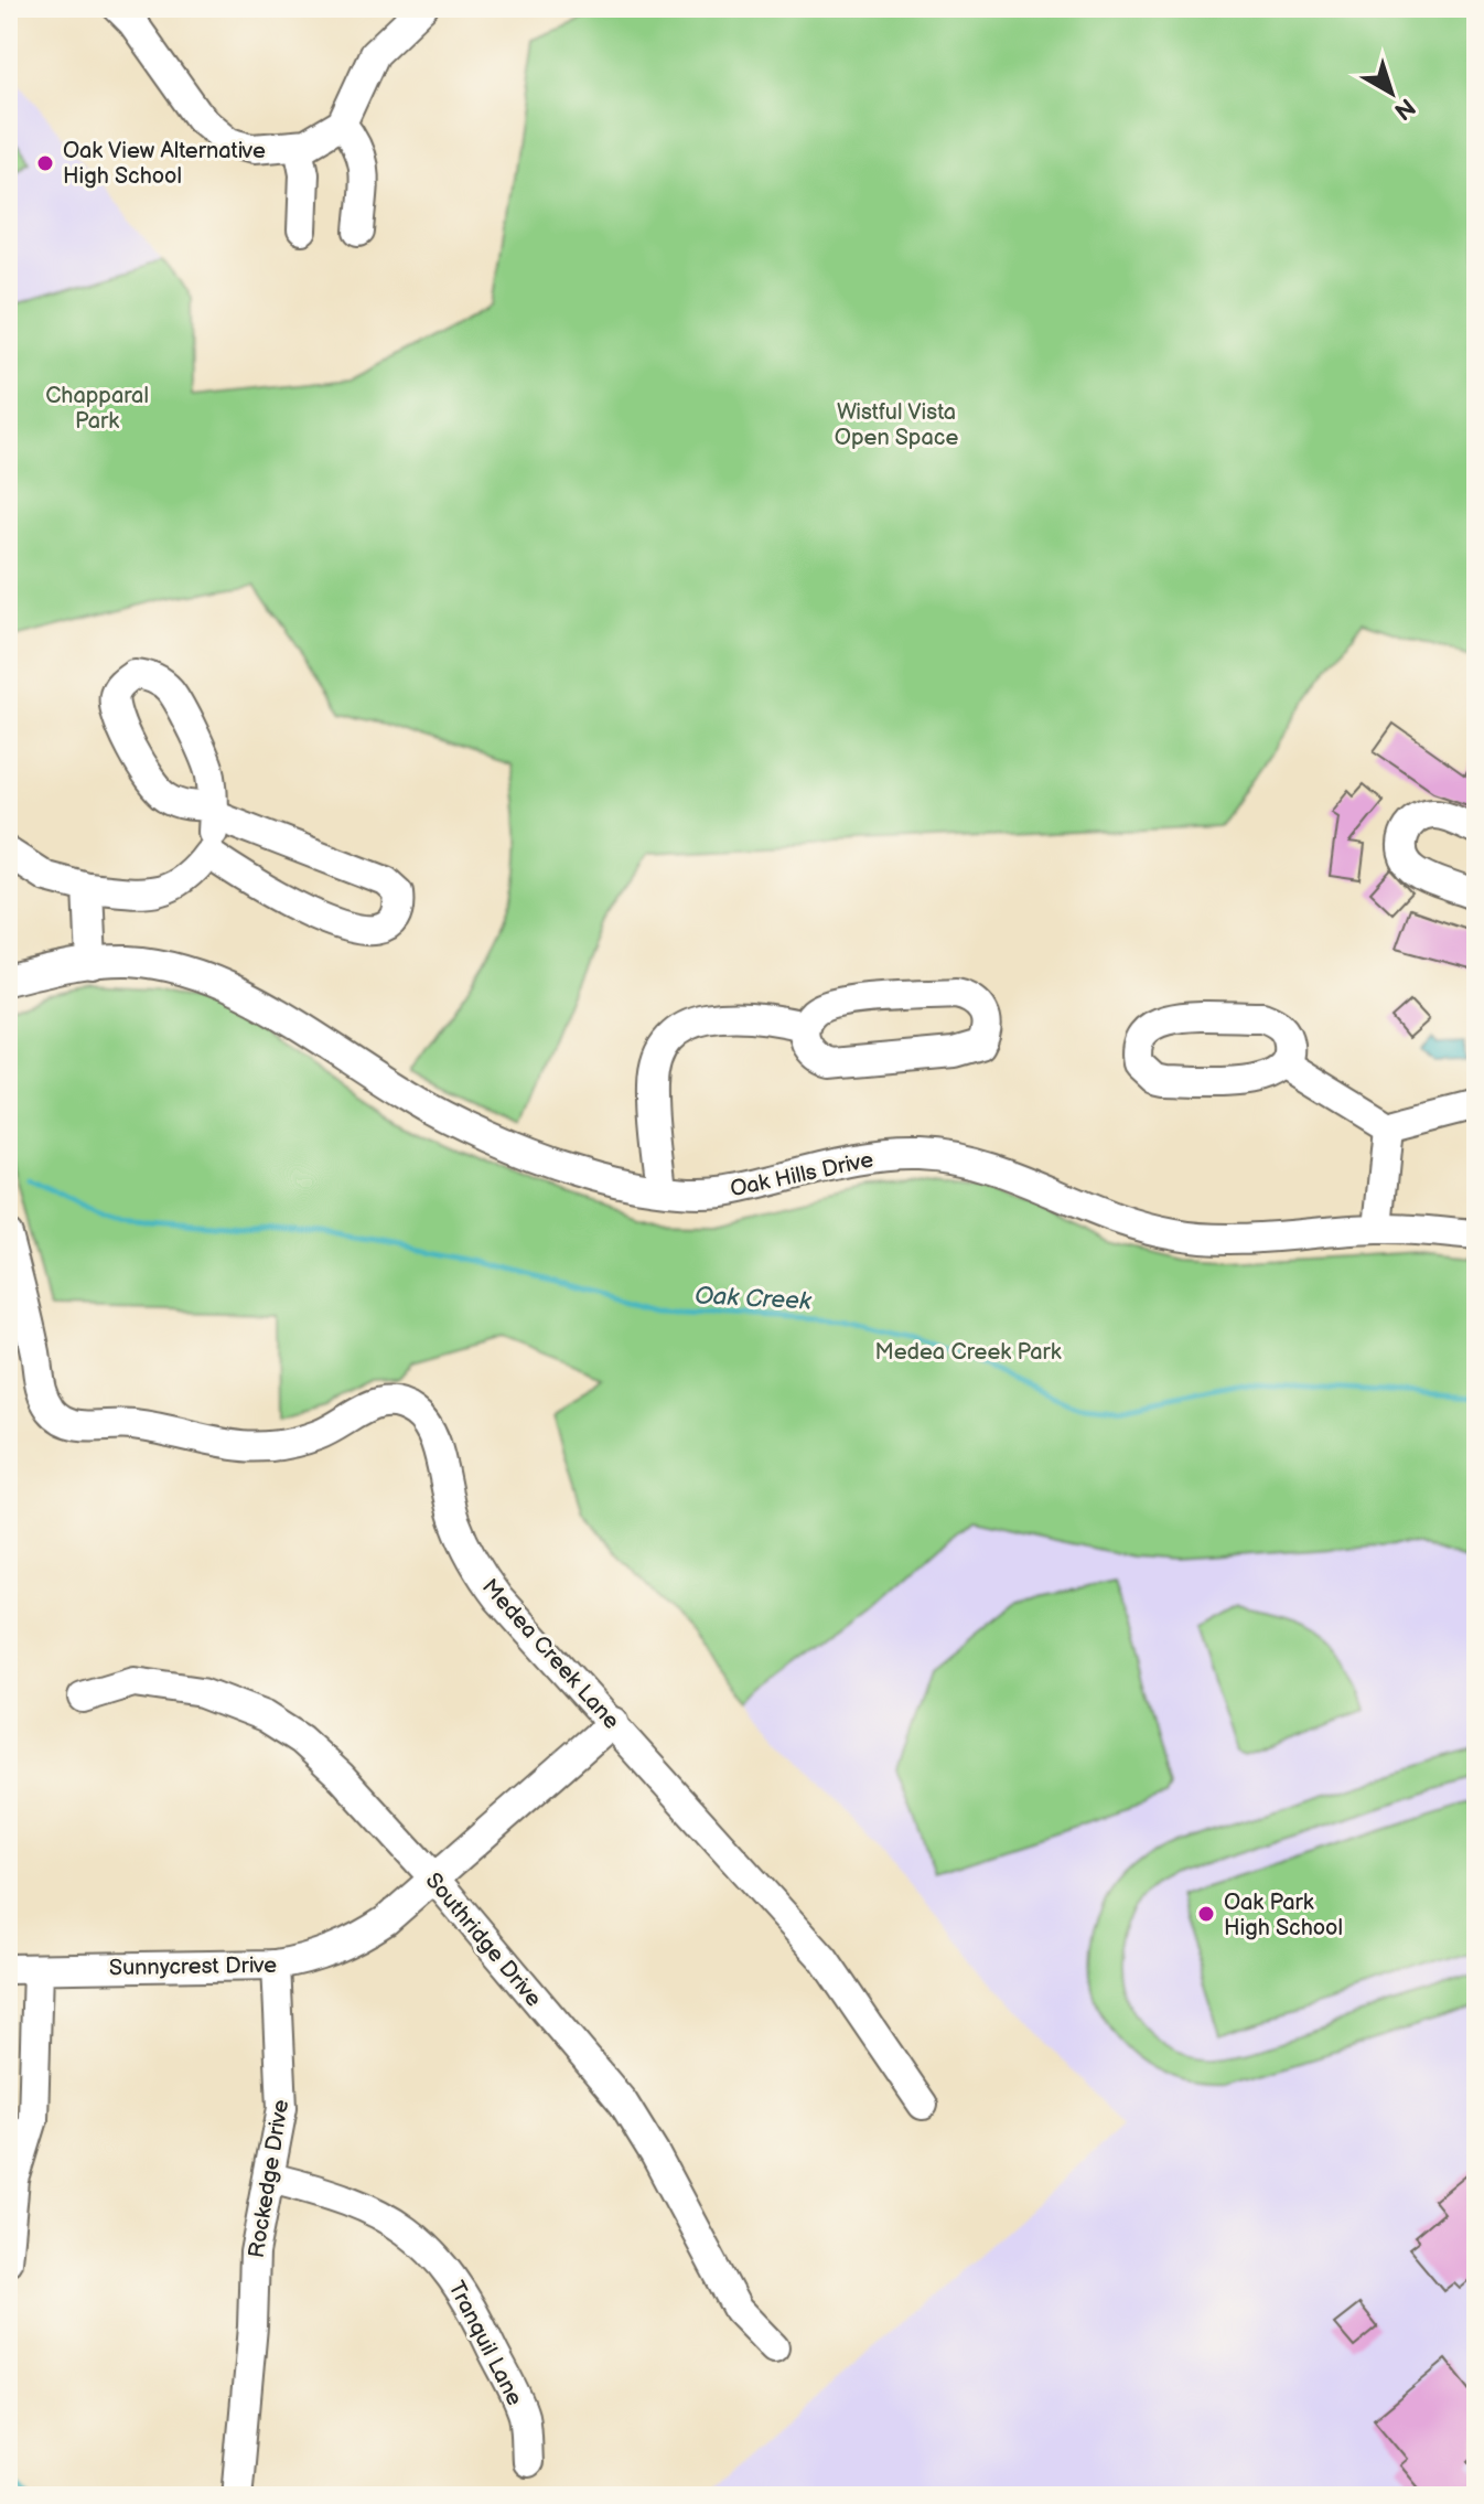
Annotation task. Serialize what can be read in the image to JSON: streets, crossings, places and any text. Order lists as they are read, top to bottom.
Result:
{
  "streets": {
    "street": [
      "Oak Hills Drive",
      "Medea Creek Lane",
      "Southridge Drive",
      "Sunnycrest Drive",
      "Rockedge Drive",
      "Tranquil Lane"
    ]
  },
  "crossings": [
    ["Medea Creek Lane", "Sunnycrest Drive"],
    ["Southridge Drive", "Sunnycrest Drive"],
    ["Sunnycrest Drive", "Rockedge Drive"],
    ["Rockedge Drive", "Tranquil Lane"]
  ],
  "water": ["Oak Creek"],
  "parks": ["Chapparal Park", "Wistful Vista Open Space", "Medea Creek Park"],
  "places": ["Oak View Alternative High School", "Oak Park High School"],
  "north": "bottom right"
}
